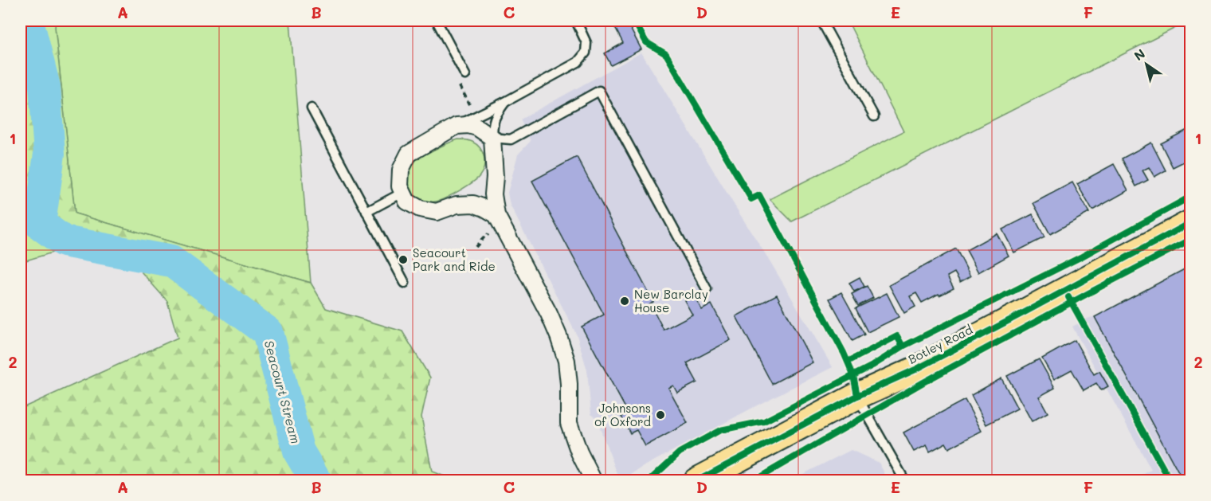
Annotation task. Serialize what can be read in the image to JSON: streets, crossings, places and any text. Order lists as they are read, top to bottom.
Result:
{
  "streets": {
    "main road": ["Botley Road"]
  },
  "water": ["Seacourt Stream"],
  "places": ["Seacourt Park and Ride", "New Barclay House", "Johnsons of Oxford"],
  "north": "top left",
  "grid": {
    "columns": [
      "A",
      "B",
      "C",
      "D",
      "E",
      "F"
    ],
    "rows": ["1", "2"]
  }
}
